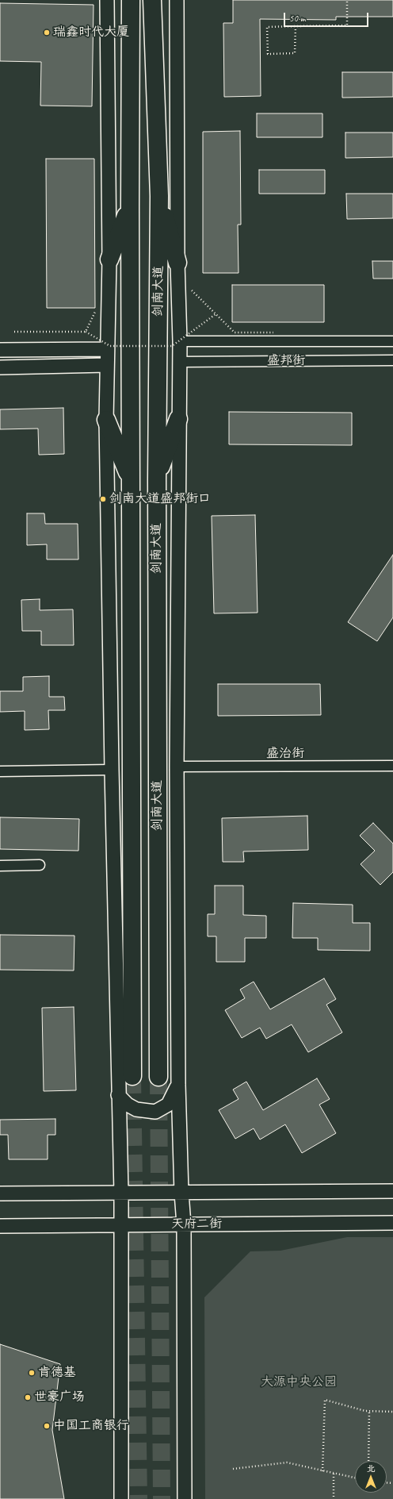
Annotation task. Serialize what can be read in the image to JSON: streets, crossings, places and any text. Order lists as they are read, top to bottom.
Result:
{
  "streets": {
    "highway": ["剑南大道"],
    "main road": ["天府二街"],
    "street": ["盛邦街", "盛治街"]
  },
  "parks": ["大源中央公园"],
  "places": [
    "瑞鑫时代大厦",
    "剑南大道盛邦街口",
    "肯德基",
    "世豪广场",
    "中国工商银行"
  ],
  "scale_bar": "50 m",
  "north": "top"
}
